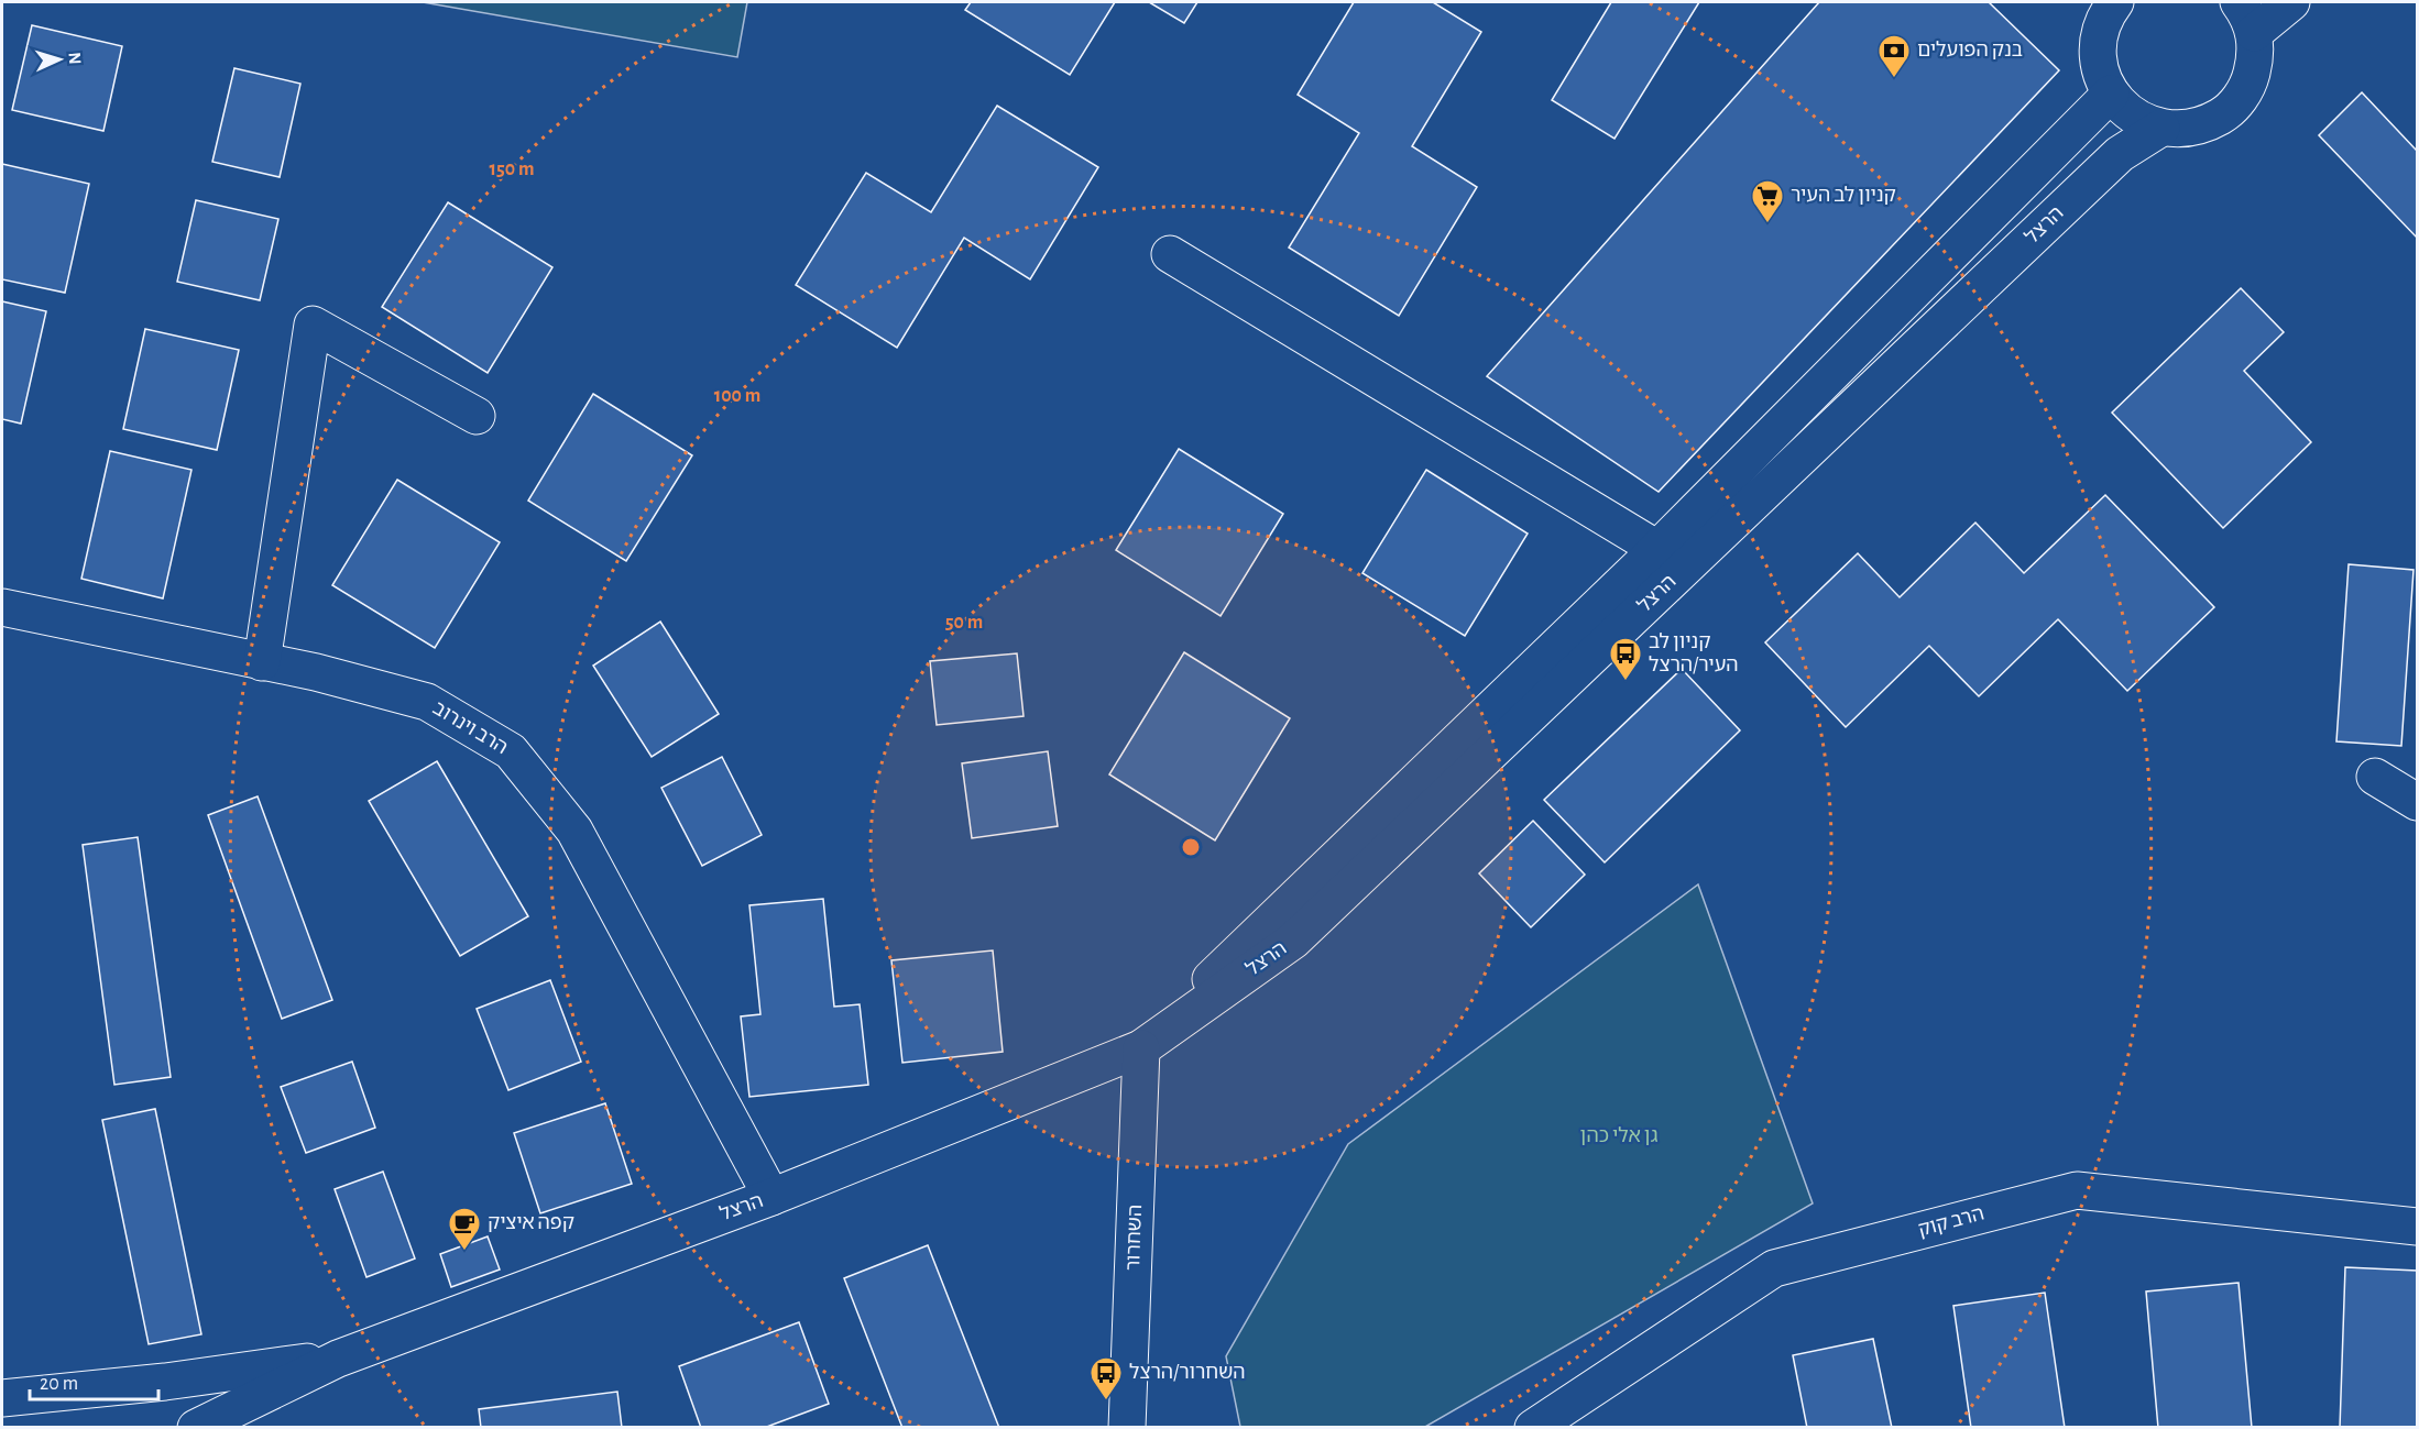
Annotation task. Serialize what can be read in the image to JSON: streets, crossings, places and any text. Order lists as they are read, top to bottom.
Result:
{
  "streets": {
    "street": [
      "הרצל",
      "הרב וינרוב",
      "הרב קוק",
      "השחרור"
    ]
  },
  "crossings": [
    ["הרצל", "הרב וינרוב"],
    ["הרצל", "השחרור"]
  ],
  "parks": ["גן אלי כהן"],
  "places": {
    "bank": ["בנק הפועלים"],
    "supermarket": ["קניון לב העיר"],
    "bus stop": ["קניון לב העיר/הרצל", "השחרור/הרצל"],
    "cafe": ["קפה איציק"]
  },
  "scale_bar": "20 m",
  "north": "right",
  "rings": ["150 m", "100 m", "50 m"]
}
